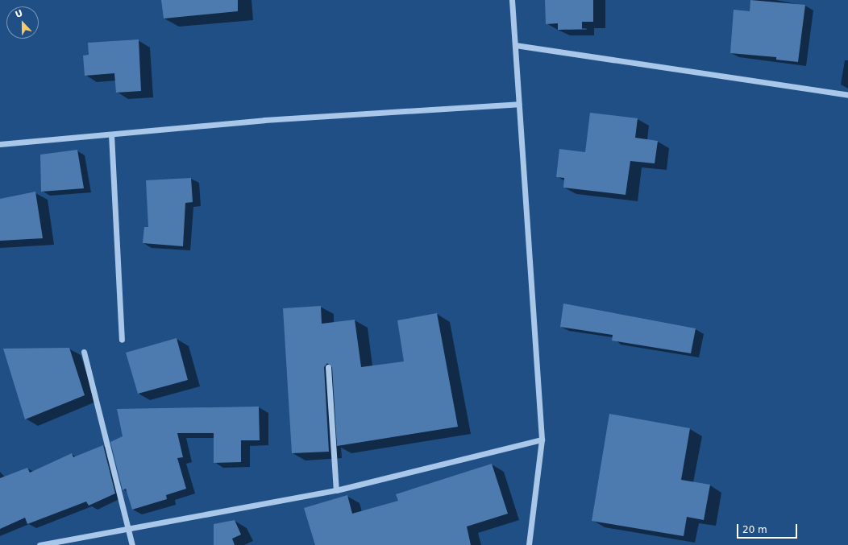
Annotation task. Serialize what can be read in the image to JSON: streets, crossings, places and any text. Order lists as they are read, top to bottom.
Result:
{
  "scale_bar": "20 m",
  "north": "top"
}
